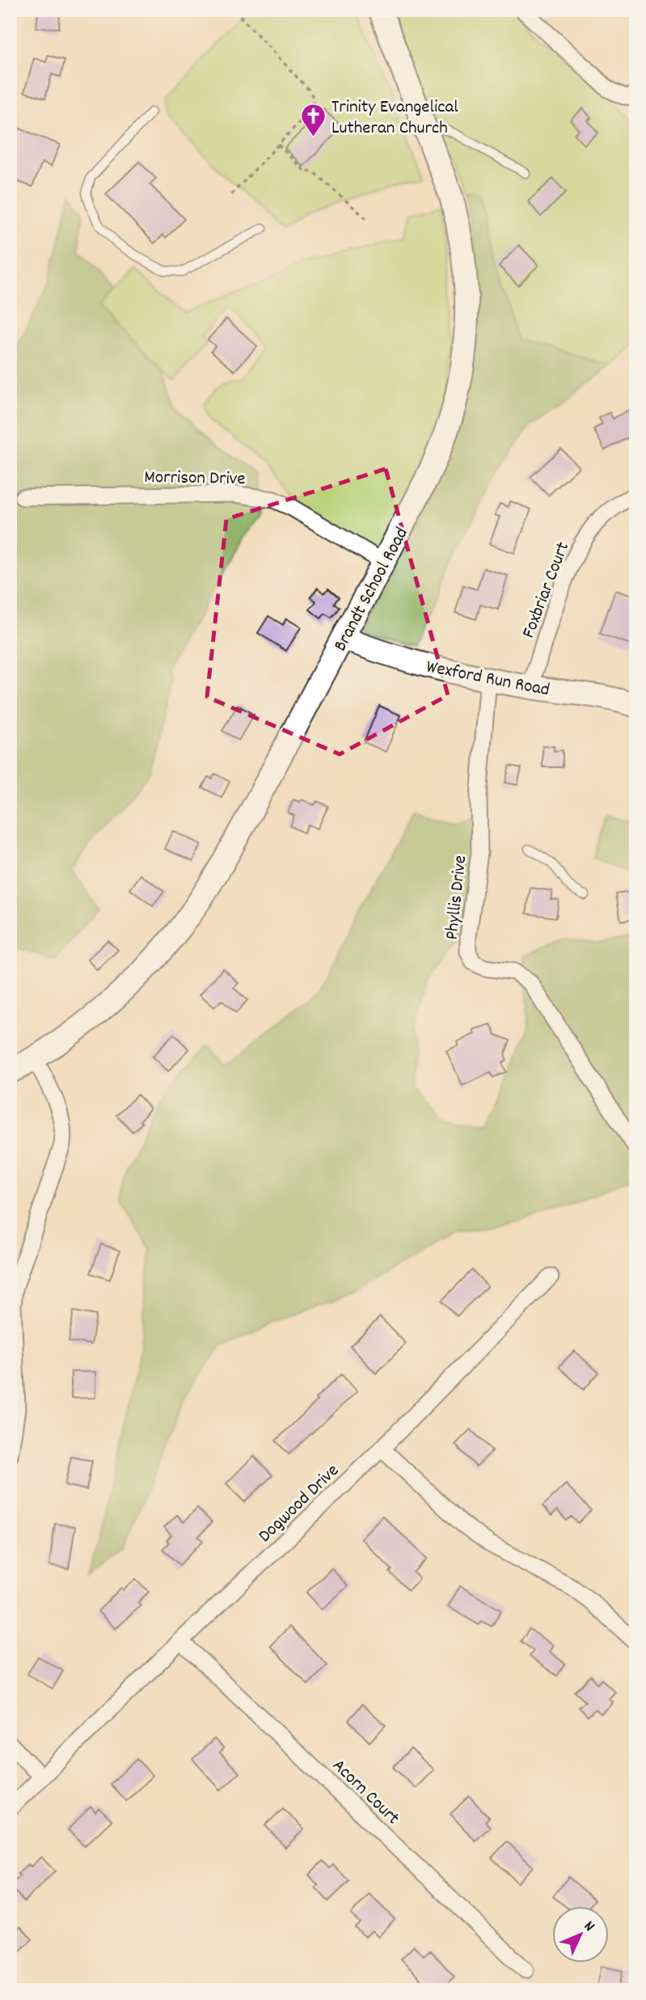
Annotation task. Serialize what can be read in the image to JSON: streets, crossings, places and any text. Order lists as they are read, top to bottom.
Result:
{
  "streets": {
    "street": [
      "Morrison Drive",
      "Brandt School Road",
      "Foxbriar Court",
      "Wexford Run Road",
      "Phyllis Drive",
      "Dogwood Drive",
      "Acorn Court"
    ]
  },
  "crossings": [
    ["Morrison Drive", "Brandt School Road"],
    ["Brandt School Road", "Wexford Run Road"],
    ["Foxbriar Court", "Wexford Run Road"],
    ["Wexford Run Road", "Phyllis Drive"],
    ["Dogwood Drive", "Acorn Court"]
  ],
  "places": {
    "church": ["Trinity Evangelical Lutheran Church"]
  },
  "north": "top right"
}
